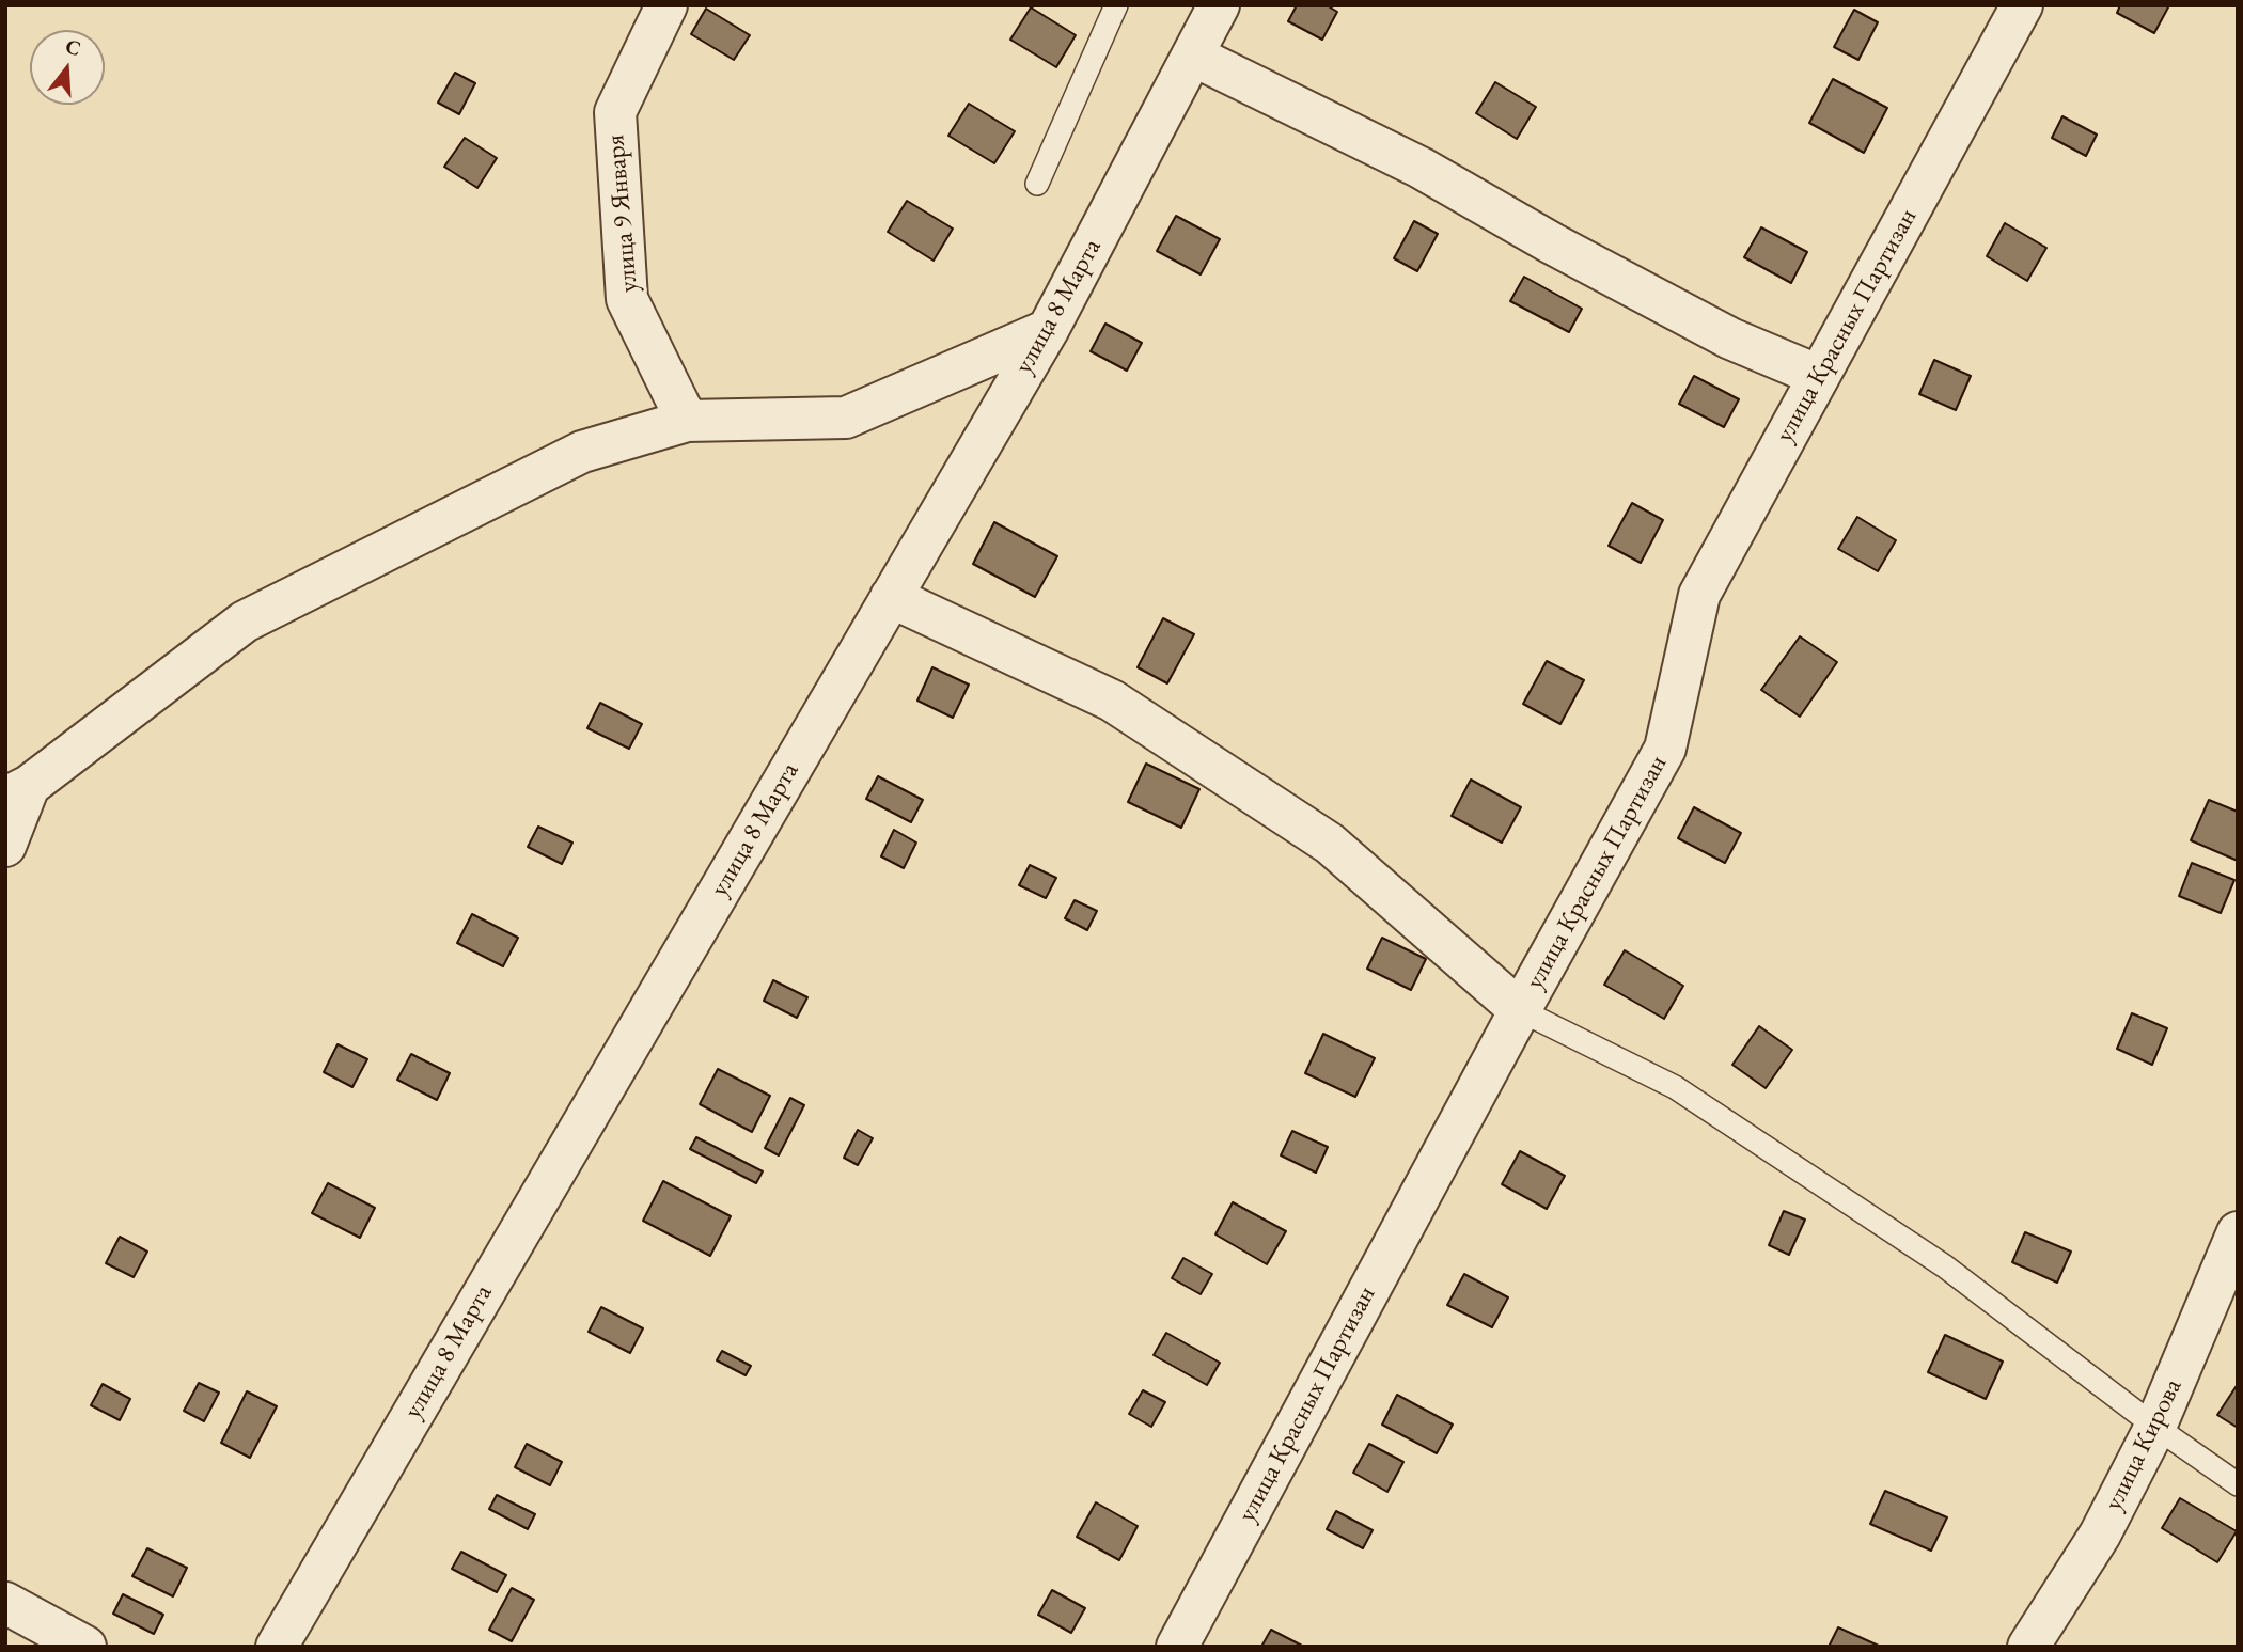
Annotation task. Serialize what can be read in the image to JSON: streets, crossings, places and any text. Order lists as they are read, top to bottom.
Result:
{
  "streets": {
    "street": [
      "улица 9 Января",
      "улица 8 Марта",
      "улица Красных Партизан",
      "улица Кирова"
    ]
  },
  "north": "top"
}
